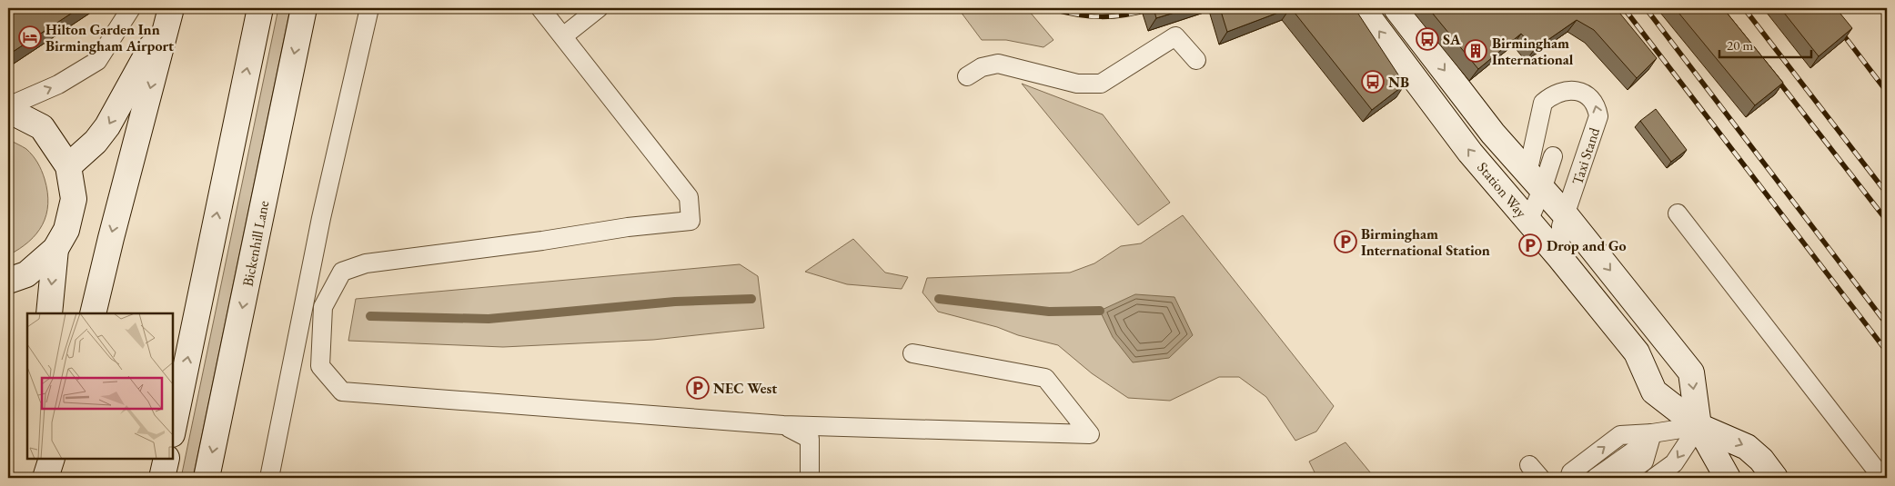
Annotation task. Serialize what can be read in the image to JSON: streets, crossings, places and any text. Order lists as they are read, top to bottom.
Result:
{
  "streets": {
    "street": ["Station Way", "Bickenhill Lane"],
    "lane": ["Taxi Stand"]
  },
  "crossings": [
    ["Taxi Stand", "Station Way"]
  ],
  "places": {
    "hotel": ["Hilton Garden Inn Birmingham Airport"],
    "bus stop": ["SA", "NB"],
    "building": ["Birmingham International"],
    "parking": ["Birmingham International Station", "Drop and Go", "NEC West"]
  },
  "scale_bar": "20 m"
}
